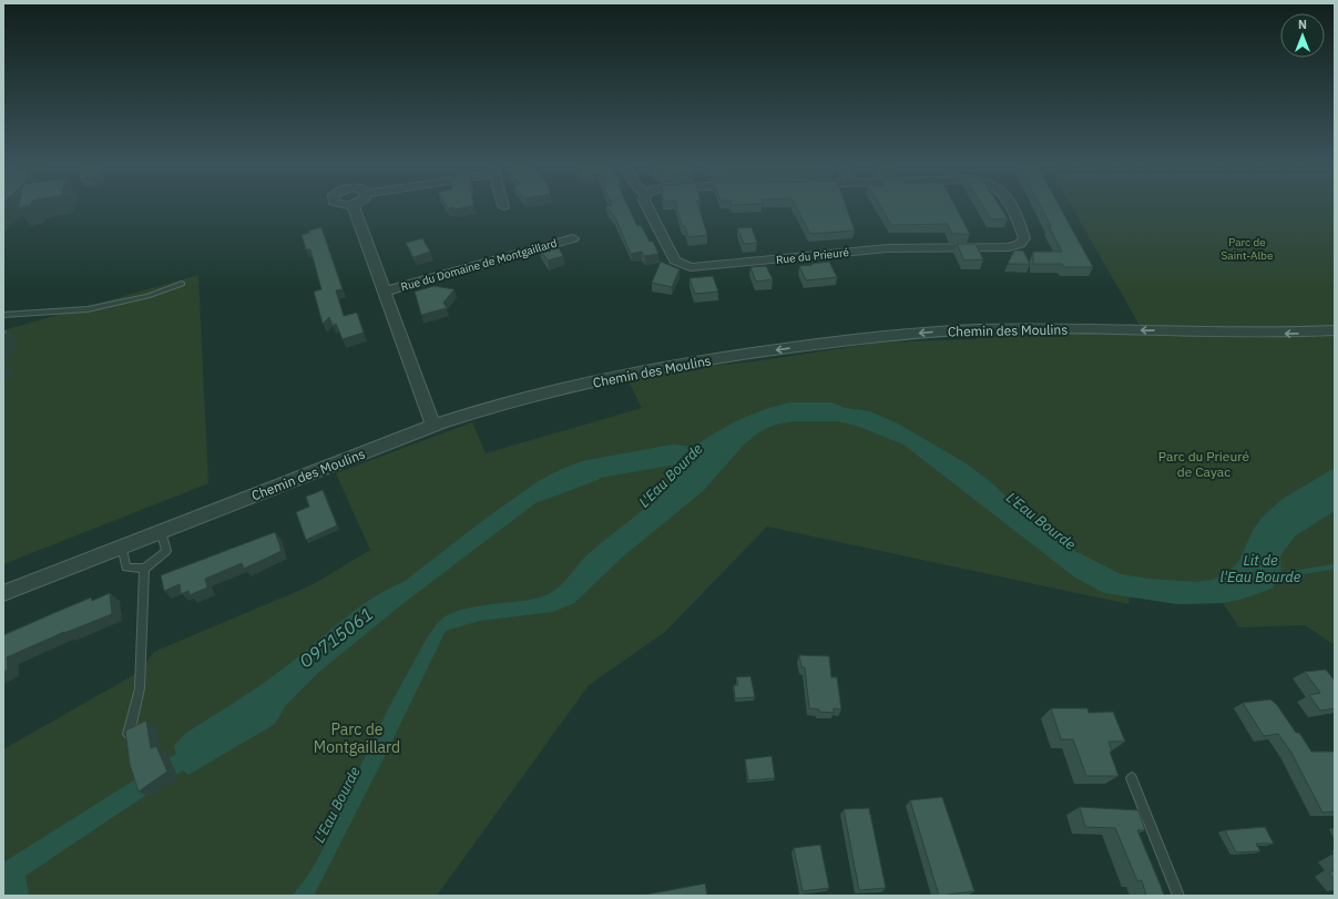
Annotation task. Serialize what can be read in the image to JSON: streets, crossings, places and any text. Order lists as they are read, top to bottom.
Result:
{
  "streets": {
    "street": ["Rue du Prieuré", "Rue du Domaine de Montgaillard", "Chemin des Moulins"]
  },
  "crossings": [
    ["Rue du Domaine de Montgaillard", "Chemin des Moulins"]
  ],
  "one_way": ["Chemin des Moulins"],
  "water": ["L'Eau Bourde", "Lit de l'Eau Bourde", "O9715061"],
  "parks": ["Parc de Saint-Albe", "Parc du Prieuré de Cayac", "Parc de Montgaillard"],
  "north": "top"
}
